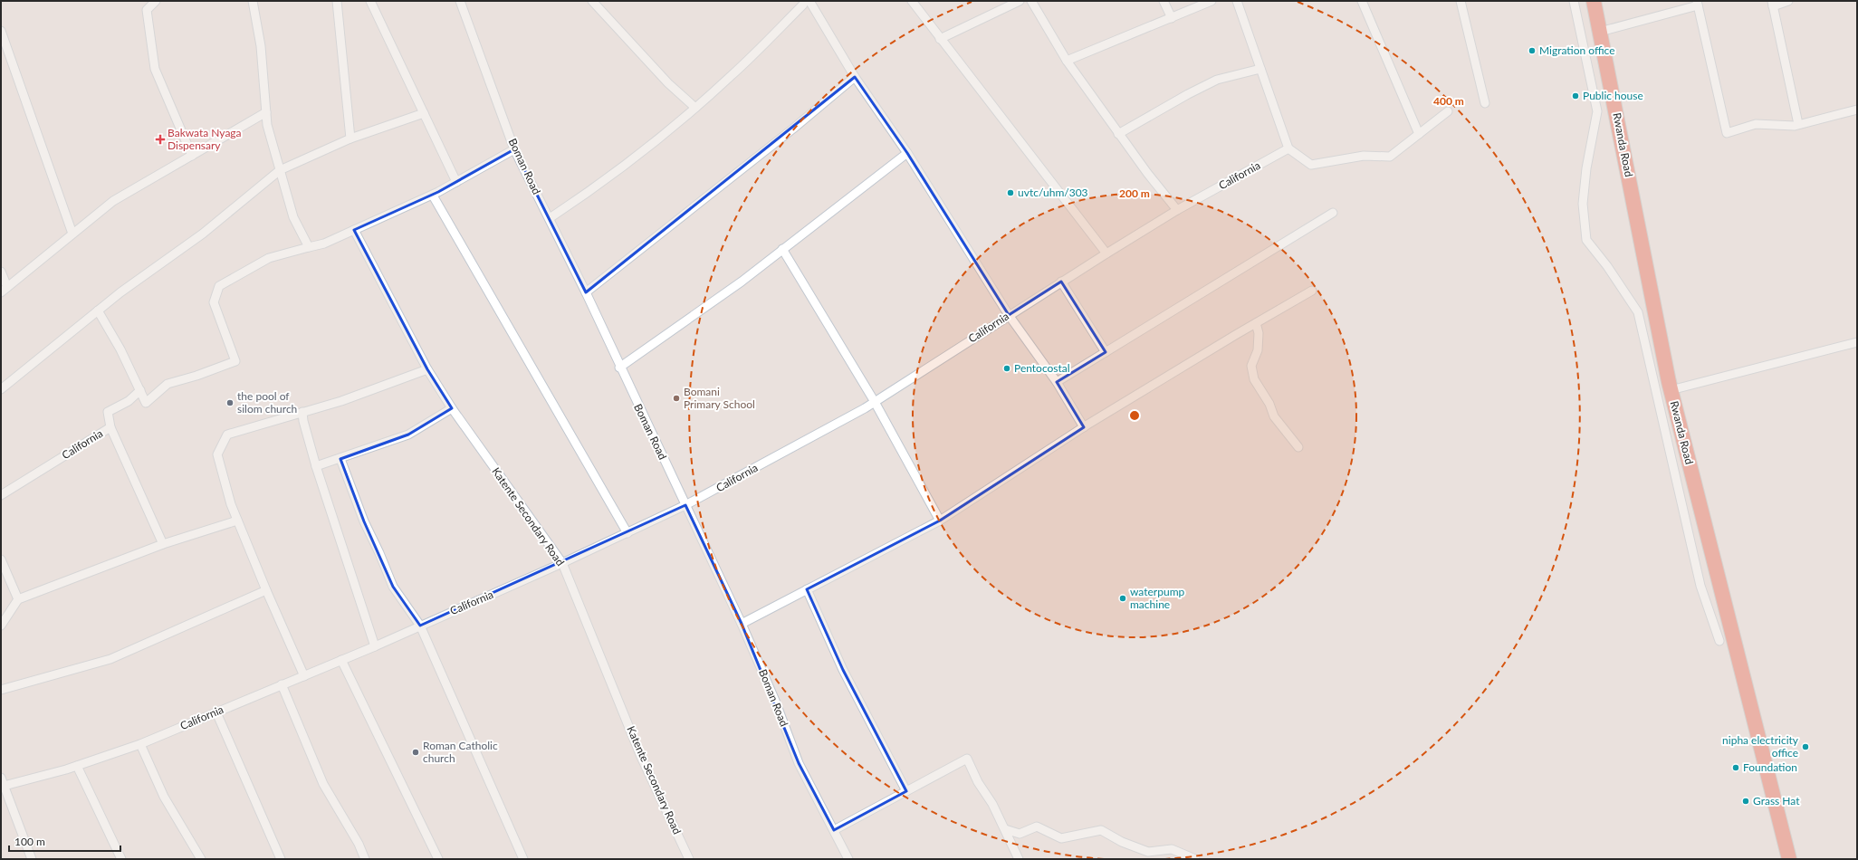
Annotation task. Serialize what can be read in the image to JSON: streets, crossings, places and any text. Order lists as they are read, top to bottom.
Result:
{
  "streets": {
    "highway": ["Rwanda Road"],
    "street": ["Boman Road", "California", "Katente Secondary Road"]
  },
  "crossings": [
    ["Boman Road", "California"],
    ["California", "Katente Secondary Road"]
  ],
  "places": {
    "other": [
      "Migration office",
      "Public house",
      "uvtc/uhm/303",
      "Pentocostal",
      "Bomani Primary School",
      "the pool of silom church",
      "waterpump machine",
      "nipha electricity office",
      "Roman Catholic church",
      "Foundation",
      "Grass Hat"
    ],
    "health": ["Bakwata Nyaga Dispensary"]
  },
  "scale_bar": "100 m",
  "rings": ["400 m", "200 m"]
}
